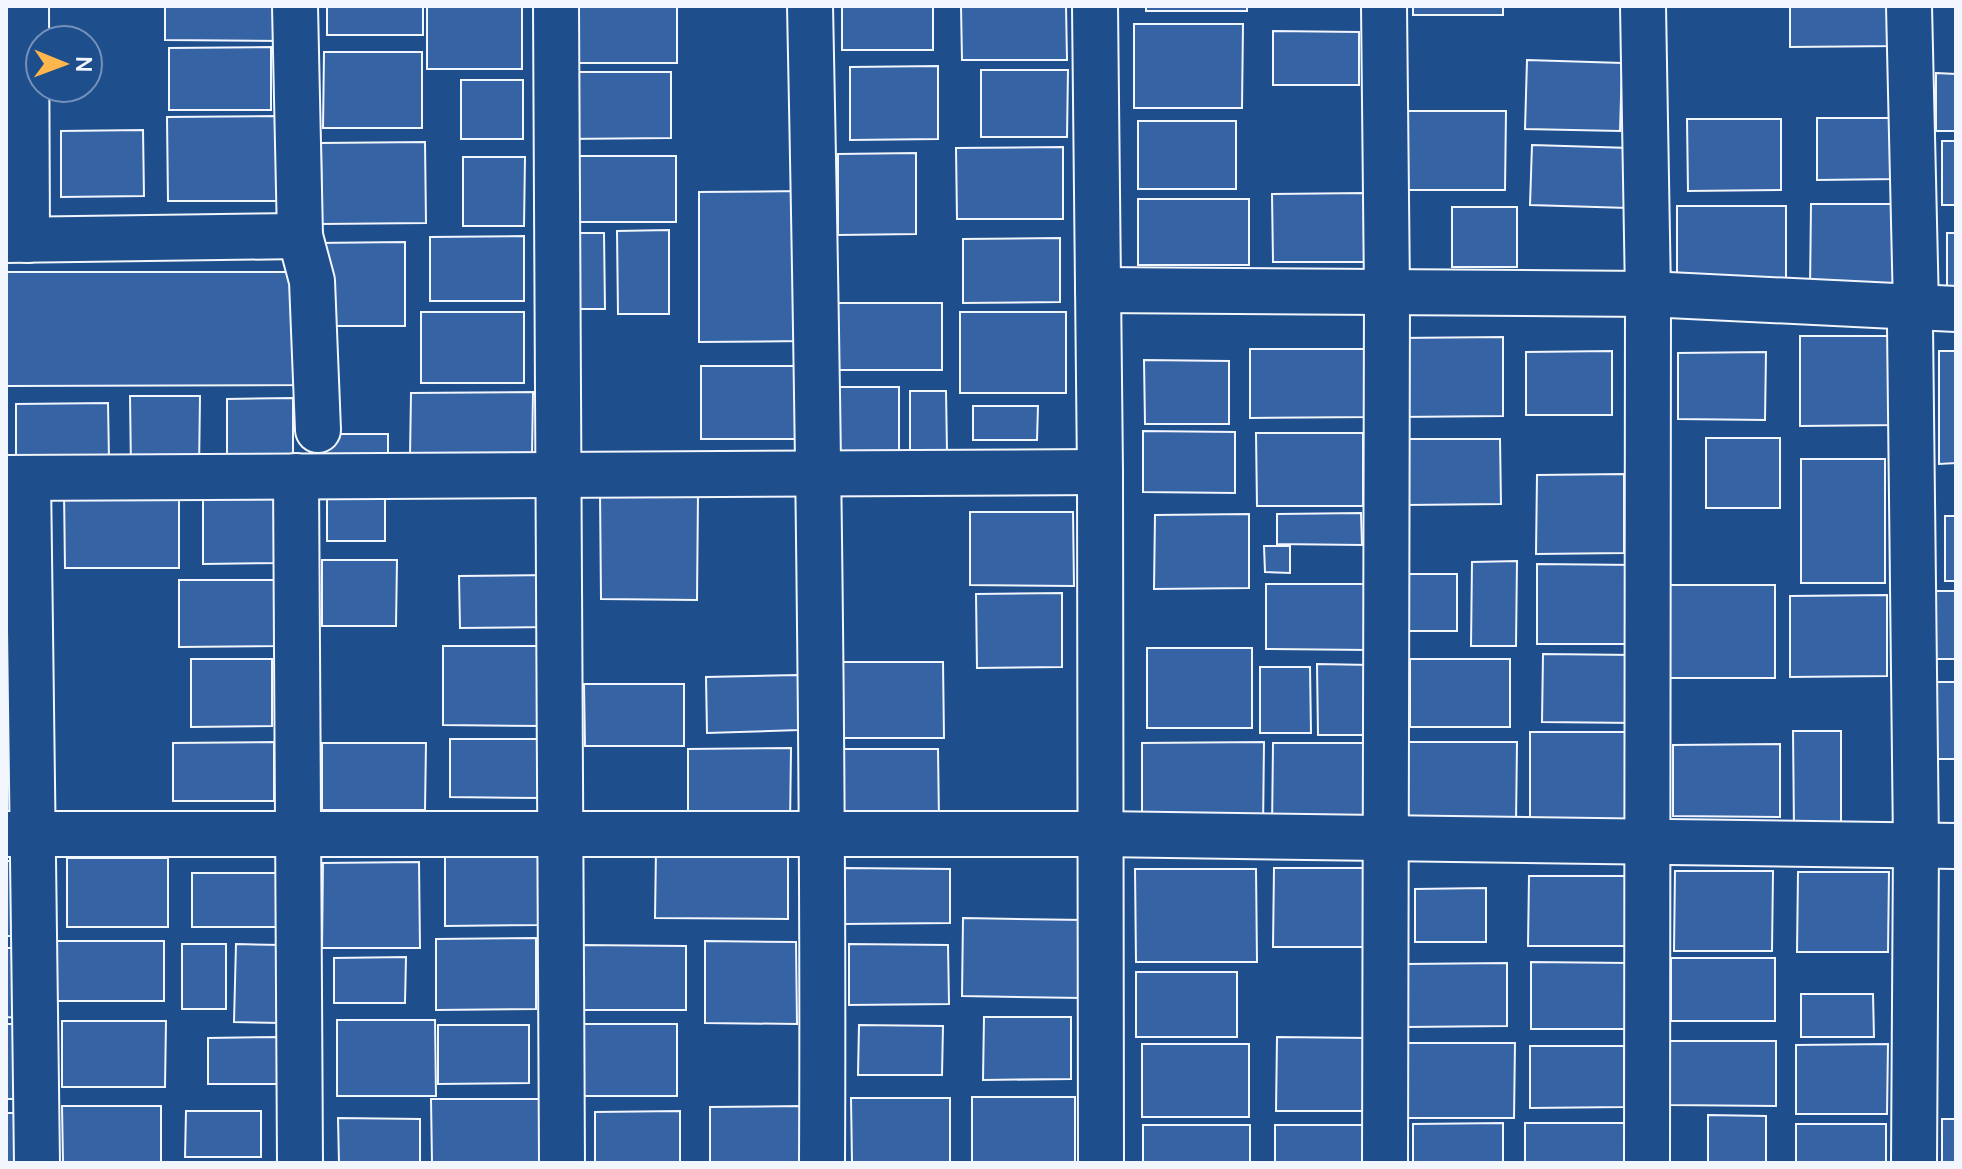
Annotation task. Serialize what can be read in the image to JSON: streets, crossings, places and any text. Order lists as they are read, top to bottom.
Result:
{
  "north": "right"
}
